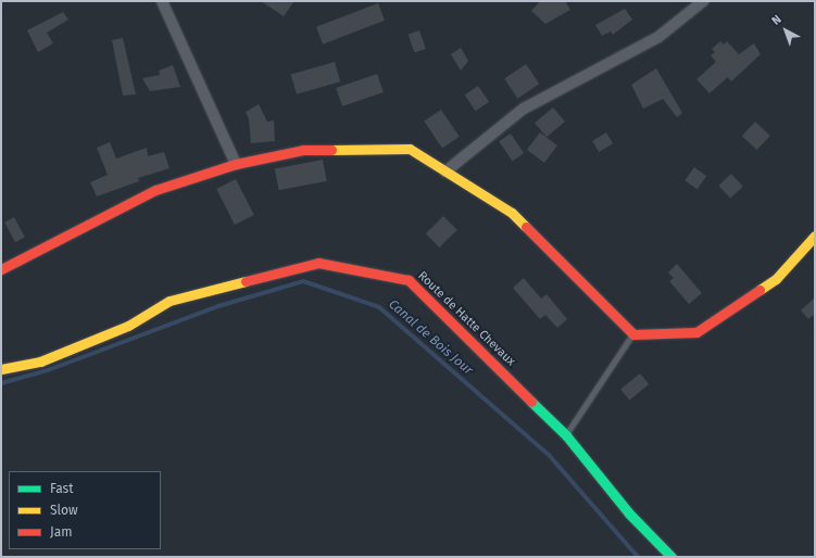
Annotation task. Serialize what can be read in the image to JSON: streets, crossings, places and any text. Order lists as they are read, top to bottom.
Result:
{
  "streets": {
    "street": ["Route de Hatte Chevaux"]
  },
  "water": ["Canal de Bois Jour"],
  "legend": ["Fast", "Slow", "Jam"],
  "north": "top left"
}
